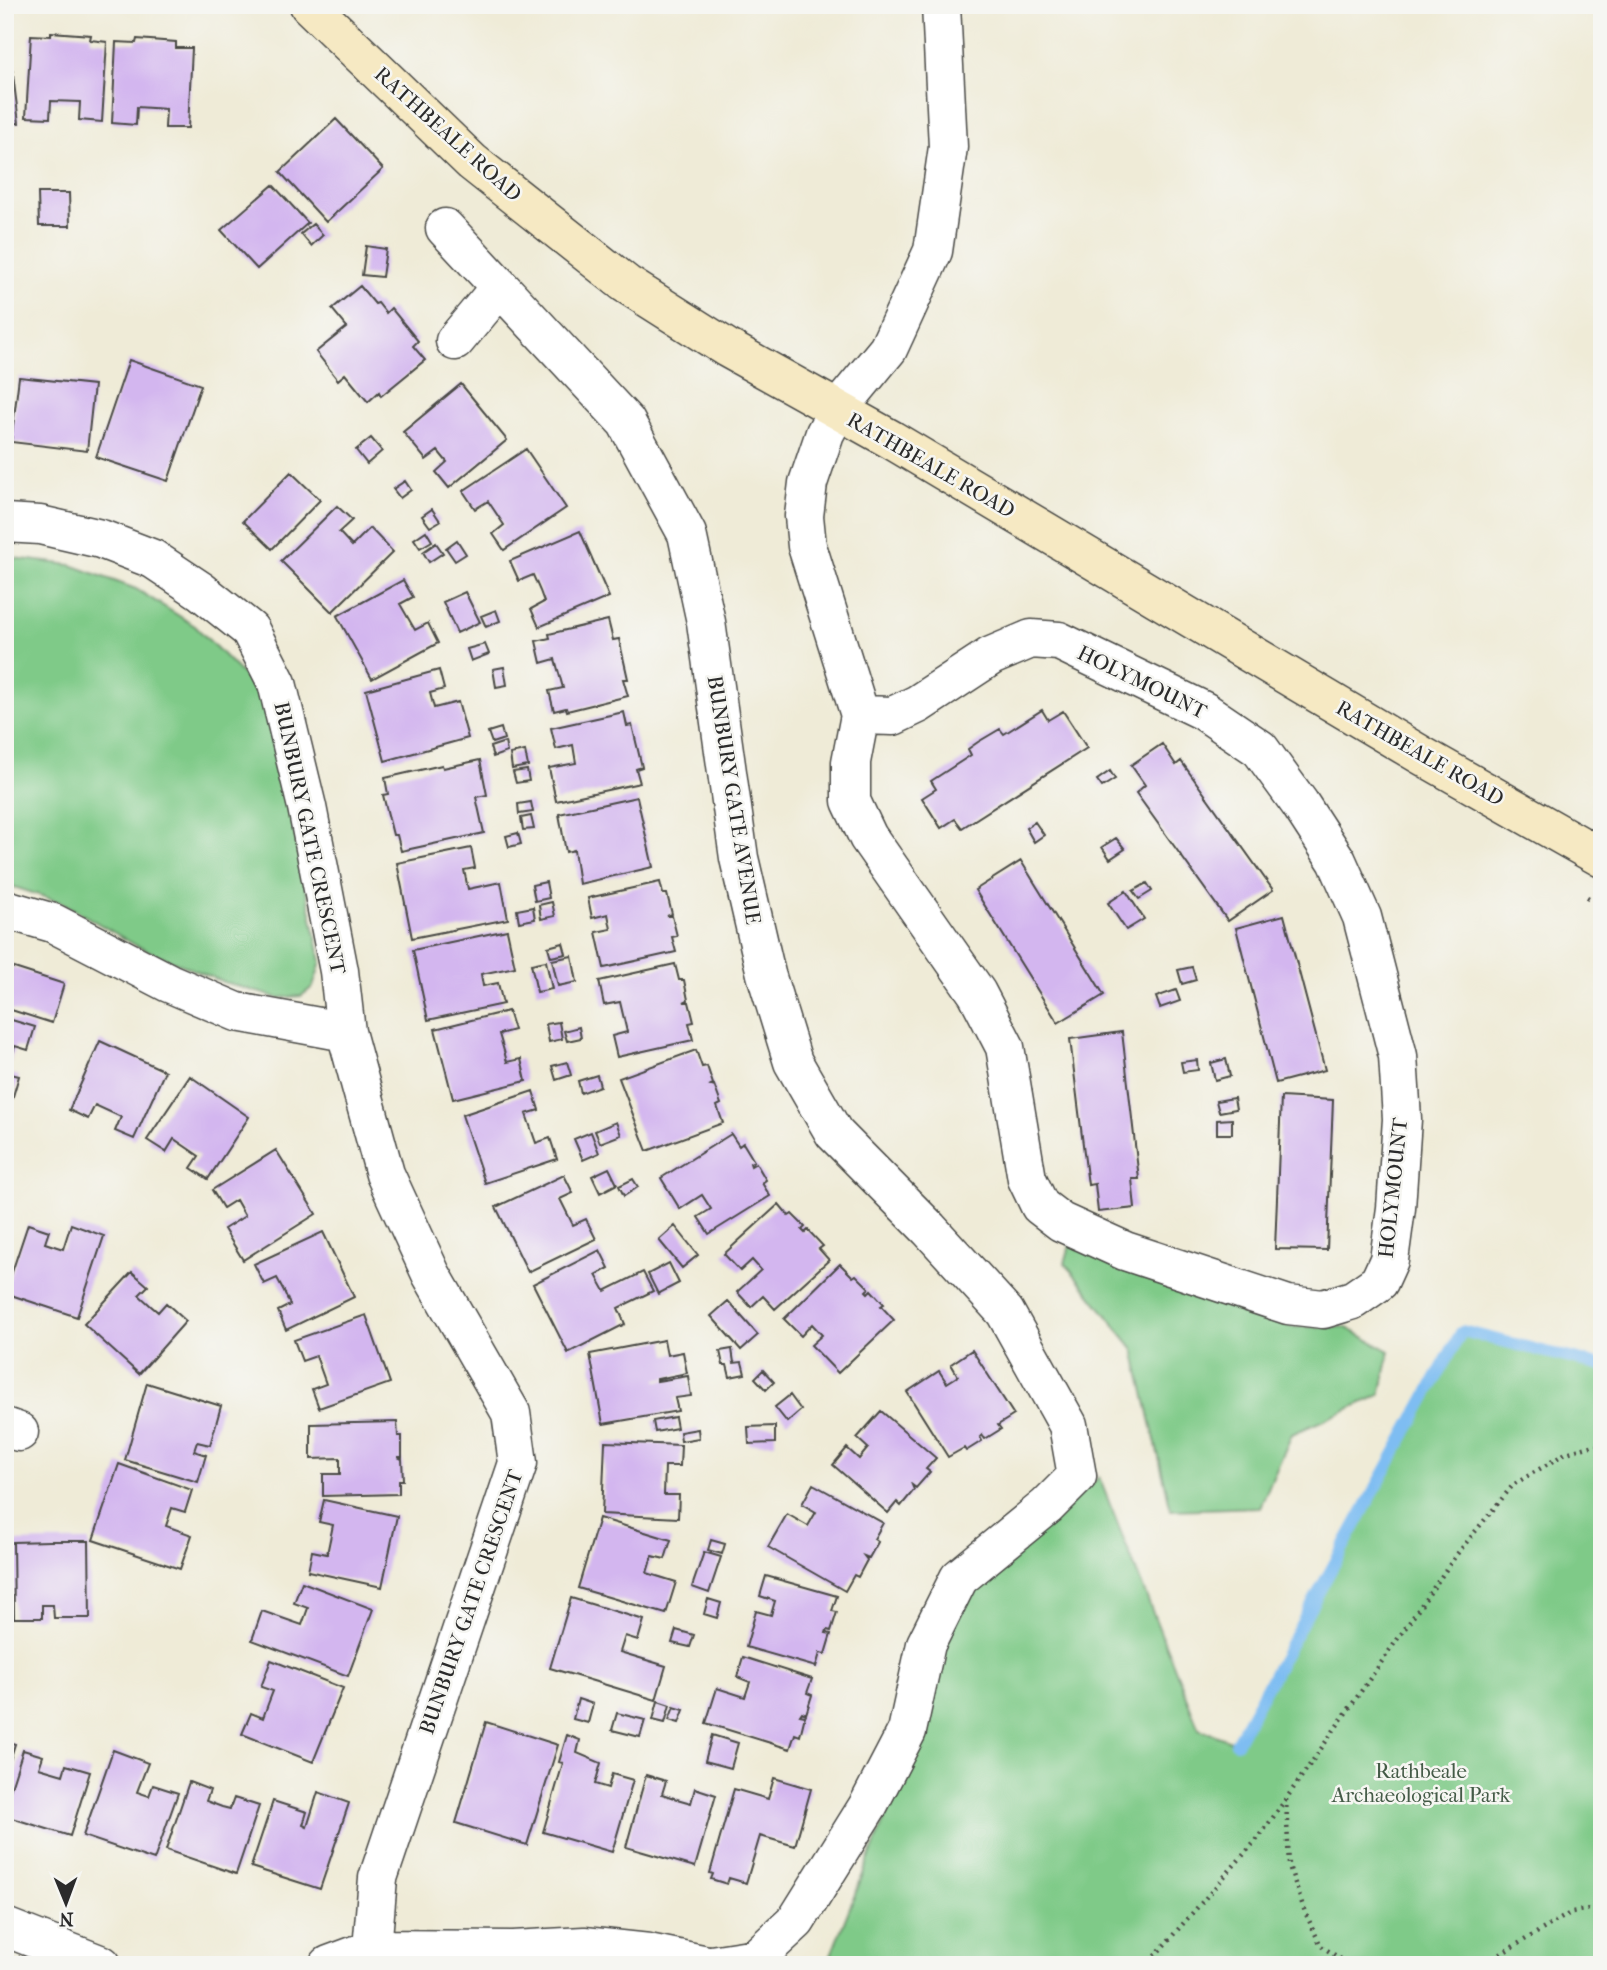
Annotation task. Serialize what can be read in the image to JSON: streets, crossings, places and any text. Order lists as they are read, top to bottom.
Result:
{
  "streets": {
    "main road": ["RATHBEALE ROAD"],
    "street": ["HOLYMOUNT", "BUNBURY GATE AVENUE", "BUNBURY GATE CRESCENT"]
  },
  "crossings": [
    ["RATHBEALE ROAD", "HOLYMOUNT"],
    ["BUNBURY GATE AVENUE", "BUNBURY GATE CRESCENT"]
  ],
  "parks": ["Rathbeale Archaeological Park"],
  "north": "bottom"
}
